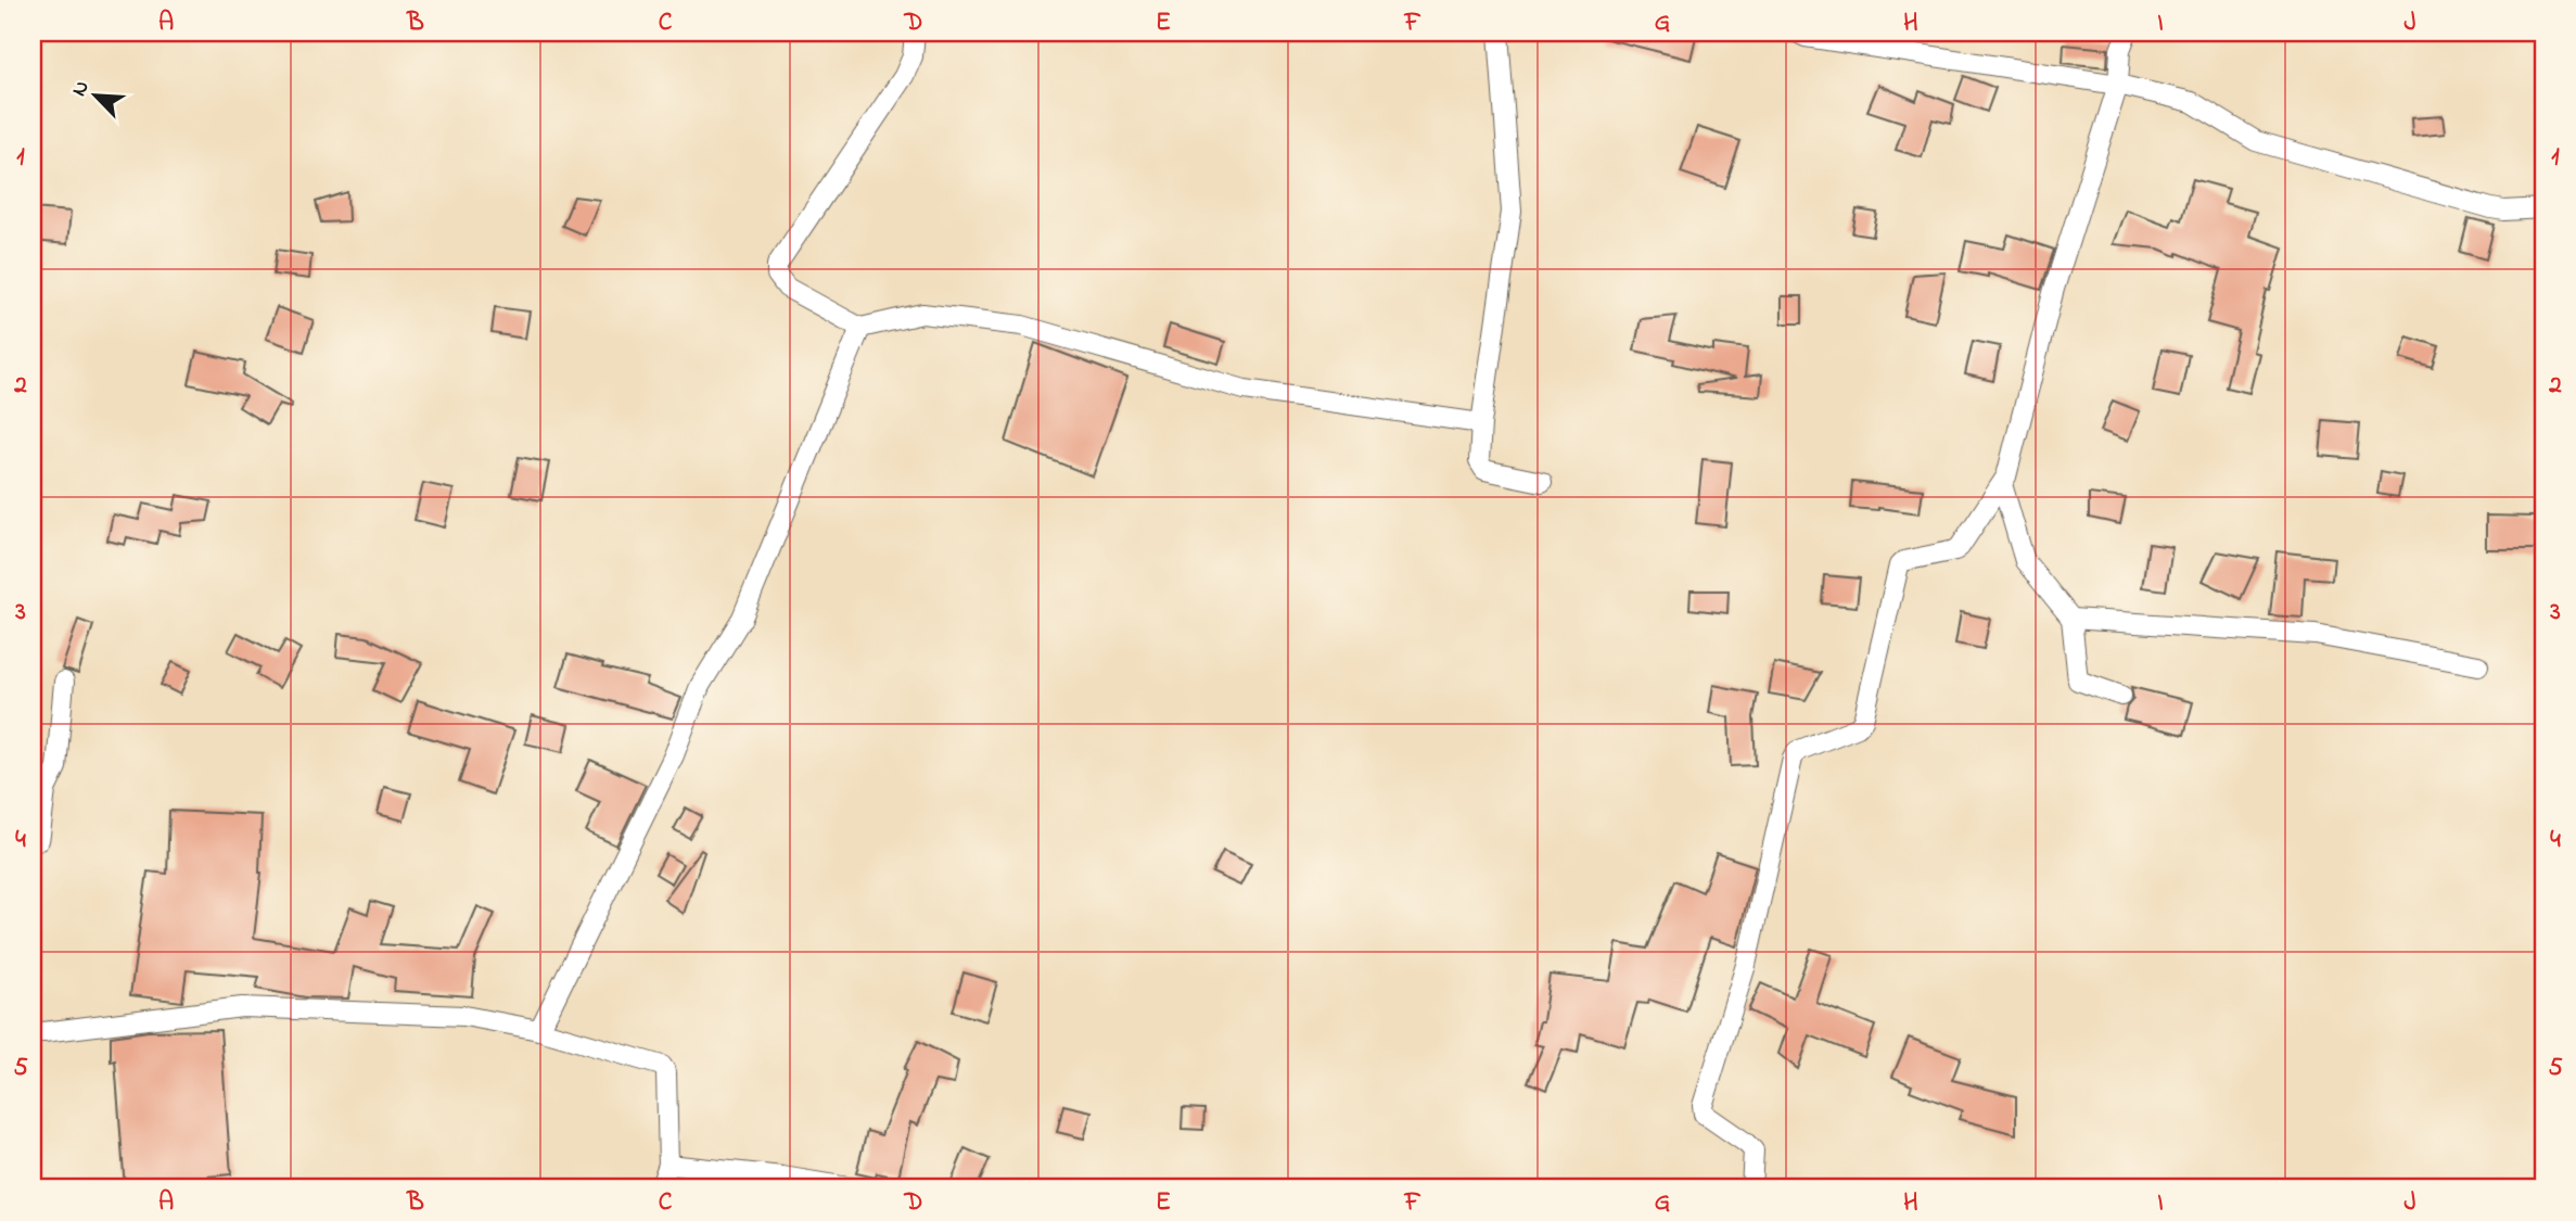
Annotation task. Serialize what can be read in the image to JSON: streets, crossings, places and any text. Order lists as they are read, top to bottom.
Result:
{
  "north": "top left",
  "grid": {
    "columns": [
      "A",
      "B",
      "C",
      "D",
      "E",
      "F",
      "G",
      "H",
      "I",
      "J"
    ],
    "rows": [
      "1",
      "2",
      "3",
      "4",
      "5"
    ]
  }
}
